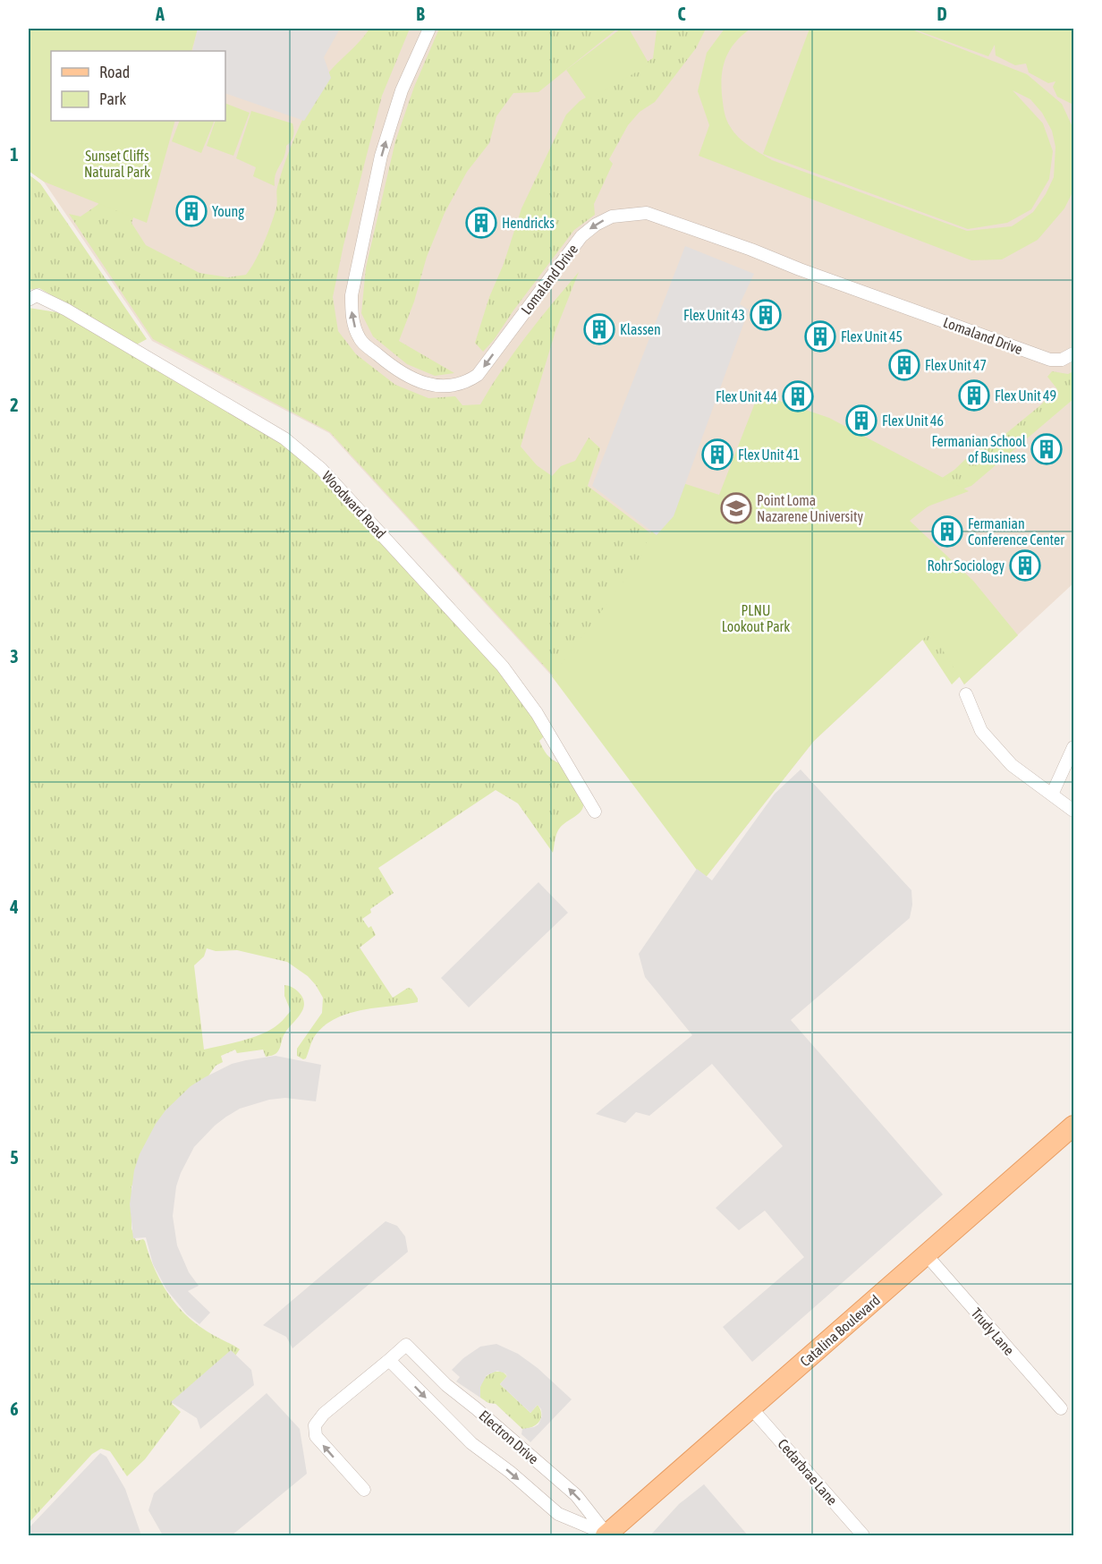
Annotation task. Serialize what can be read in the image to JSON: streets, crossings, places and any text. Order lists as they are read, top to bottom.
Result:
{
  "streets": {
    "main road": ["Catalina Boulevard"],
    "street": [
      "Lomaland Drive",
      "Woodward Road",
      "Trudy Lane",
      "Electron Drive",
      "Cedarbrae Lane"
    ]
  },
  "crossings": [
    ["Catalina Boulevard", "Trudy Lane"],
    ["Catalina Boulevard", "Electron Drive"],
    ["Catalina Boulevard", "Cedarbrae Lane"]
  ],
  "parks": ["Sunset Cliffs Natural Park", "PLNU Lookout Park"],
  "places": {
    "building": [
      "Young",
      "Hendricks",
      "Flex Unit 43",
      "Klassen",
      "Flex Unit 45",
      "Flex Unit 47",
      "Flex Unit 49",
      "Flex Unit 44",
      "Flex Unit 46",
      "Fermanian School of Business",
      "Flex Unit 41",
      "Fermanian Conference Center",
      "Rohr Sociology"
    ],
    "school or university": ["Point Loma Nazarene University"]
  },
  "legend": ["Road", "Park"],
  "grid": {
    "columns": [
      "A",
      "B",
      "C",
      "D"
    ],
    "rows": [
      "1",
      "2",
      "3",
      "4",
      "5",
      "6"
    ]
  }
}
